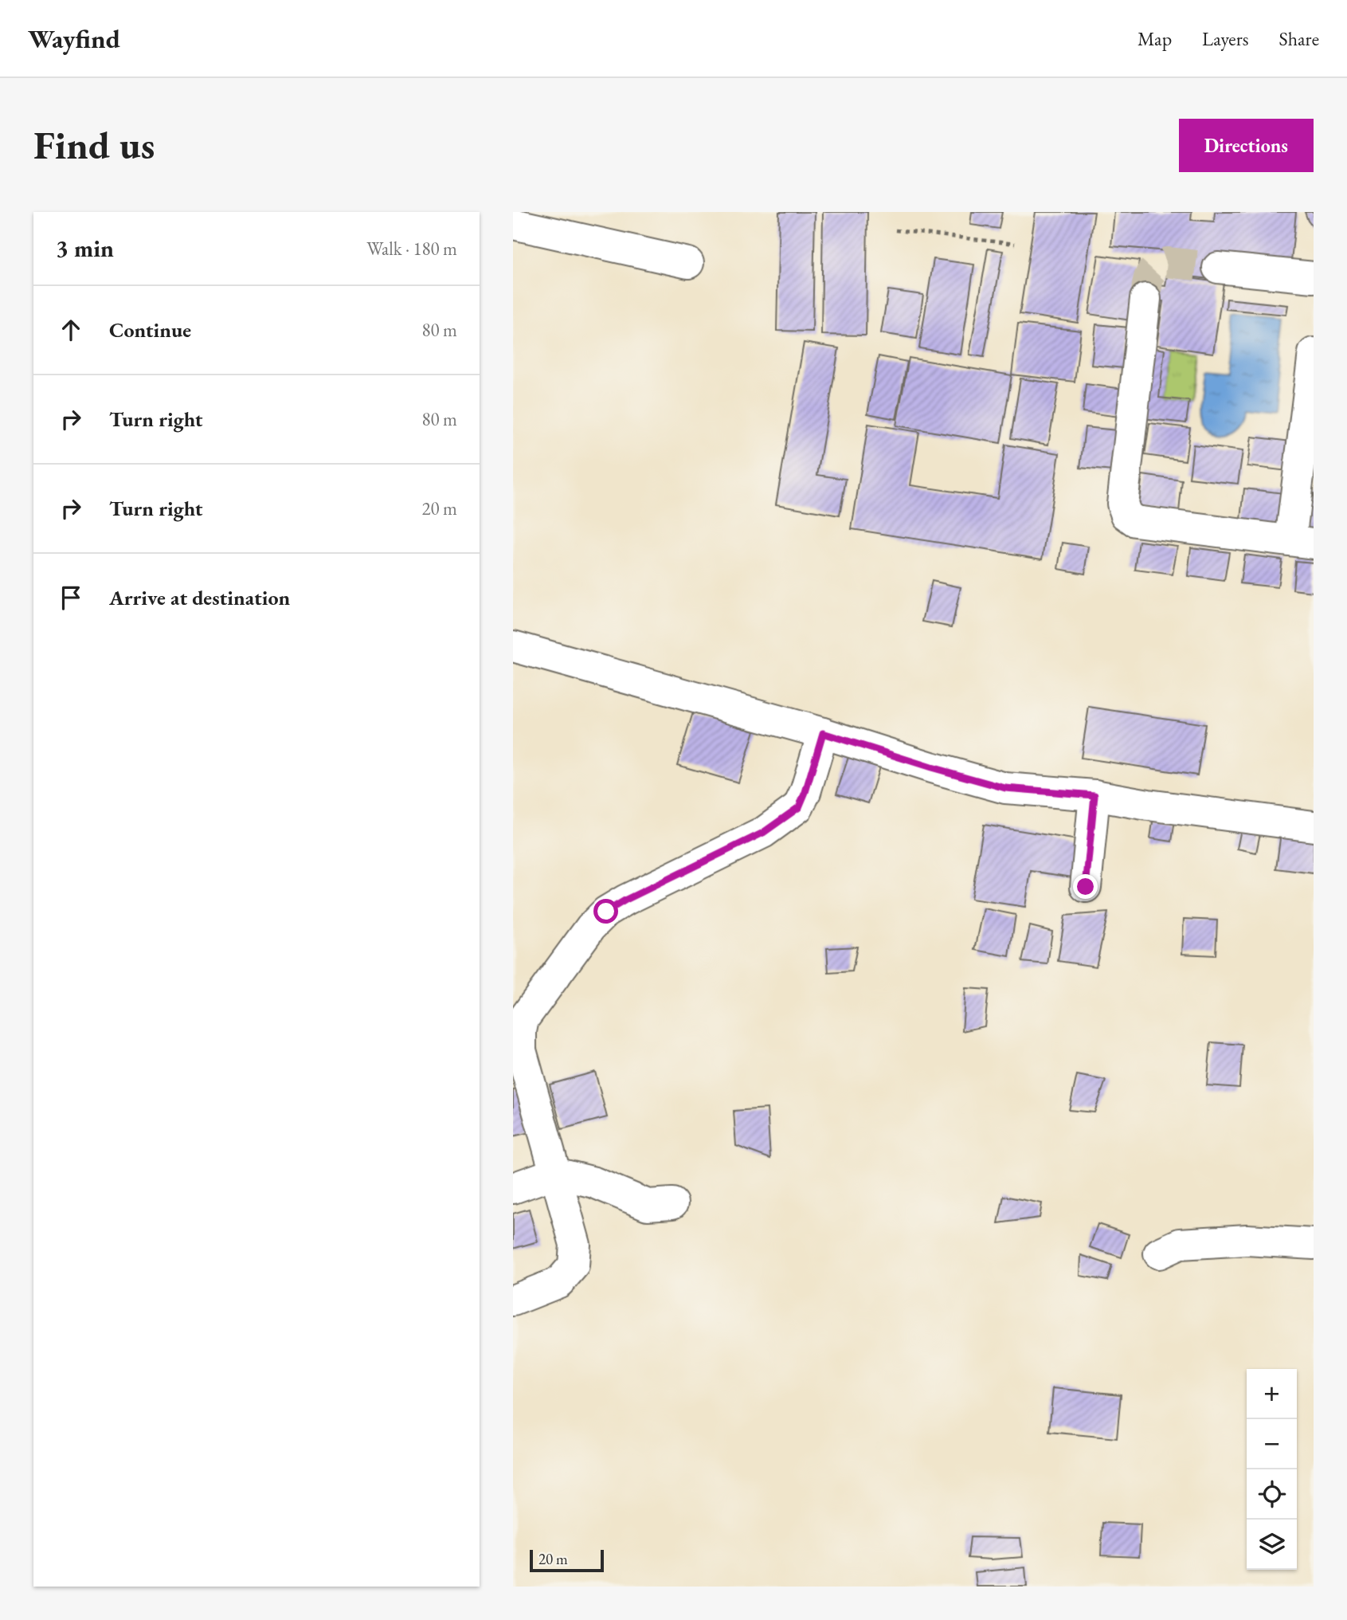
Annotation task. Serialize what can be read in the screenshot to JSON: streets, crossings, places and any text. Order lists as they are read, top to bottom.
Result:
{
  "scale_bar": "20 m",
  "page": {
    "header": "Wayfind",
    "nav": ["Map", "Layers", "Share"],
    "buttons": "Directions",
    "title": "Find us",
    "heading": ["3 min", "Walk · 180 m"],
    "list": [
      ["Continue", "80 m"],
      ["Turn right", "80 m"],
      ["Turn right", "20 m"],
      "Arrive at destination"
    ],
    "map_buttons": ["+", "−"],
    "scale": "20 m"
  }
}
